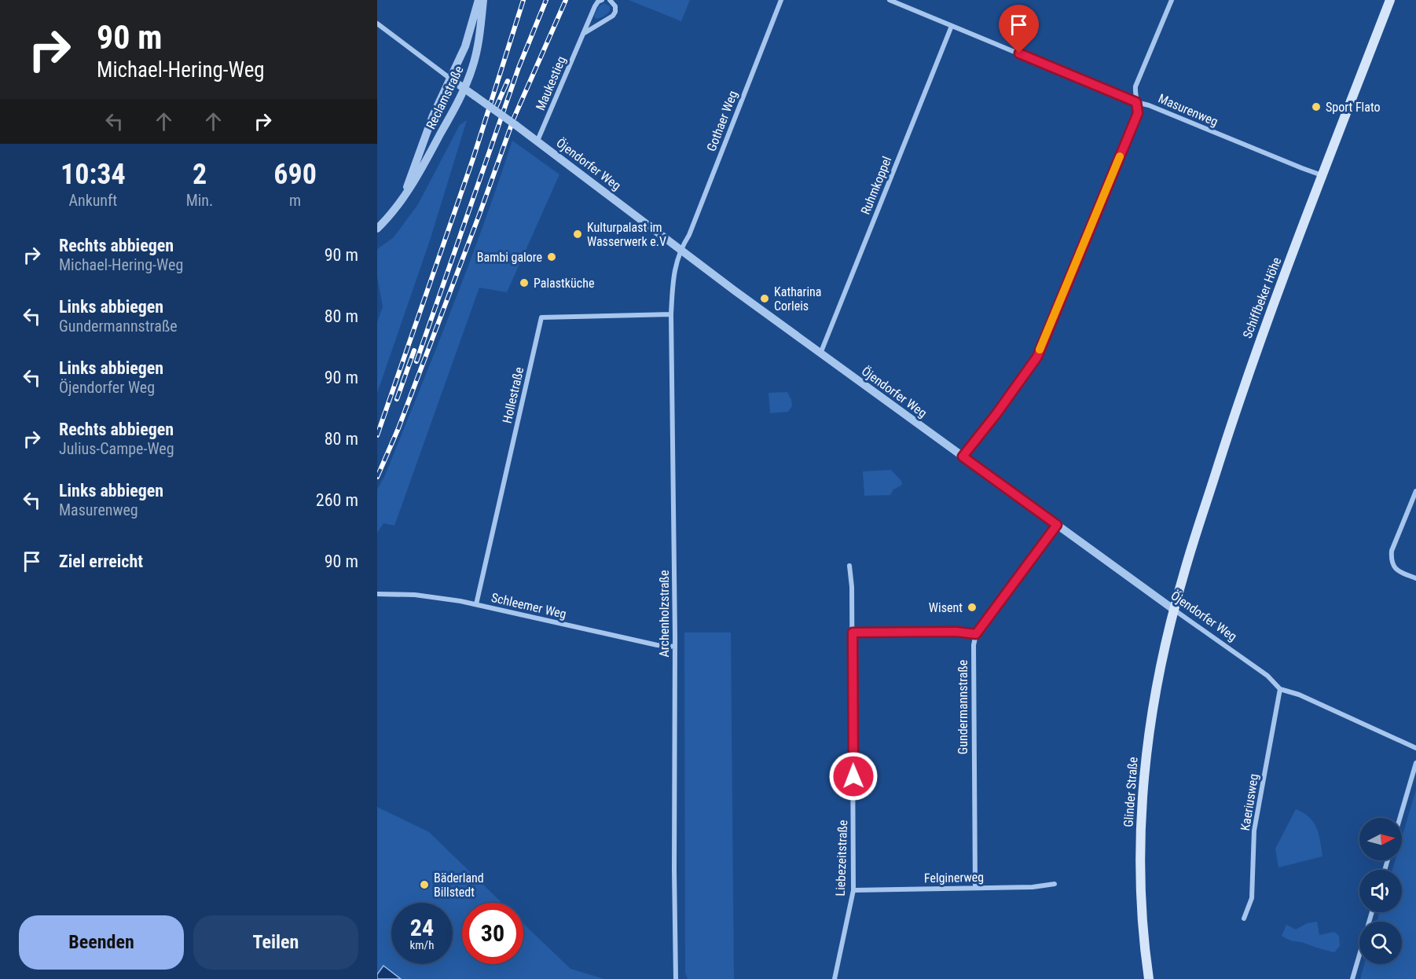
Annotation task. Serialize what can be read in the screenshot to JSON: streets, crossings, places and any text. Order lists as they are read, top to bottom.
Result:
{
  "streets": {
    "main road": ["Schiffbeker Höhe", "Glinder Straße"],
    "street": [
      "Maukestieg",
      "Reclamstraße",
      "Masurenweg",
      "Gothaer Weg",
      "Öjendorfer Weg",
      "Ruhmkoppel",
      "Hollestraße",
      "Schleemer Weg",
      "Archenholzstraße",
      "Gundermannstraße",
      "Kaeriusweg",
      "Liebezeitstraße",
      "Felginerweg"
    ]
  },
  "crossings": [
    ["Maukestieg", "Öjendorfer Weg"],
    ["Reclamstraße", "Öjendorfer Weg"],
    ["Masurenweg", "Ruhmkoppel"],
    ["Masurenweg", "Schiffbeker Höhe"],
    ["Gothaer Weg", "Öjendorfer Weg"],
    ["Gothaer Weg", "Archenholzstraße"],
    ["Öjendorfer Weg", "Ruhmkoppel"],
    ["Öjendorfer Weg", "Schiffbeker Höhe"],
    ["Öjendorfer Weg", "Archenholzstraße"],
    ["Öjendorfer Weg", "Gundermannstraße"],
    ["Öjendorfer Weg", "Glinder Straße"],
    ["Öjendorfer Weg", "Kaeriusweg"],
    ["Schiffbeker Höhe", "Glinder Straße"],
    ["Hollestraße", "Schleemer Weg"],
    ["Hollestraße", "Archenholzstraße"],
    ["Schleemer Weg", "Archenholzstraße"],
    ["Gundermannstraße", "Felginerweg"],
    ["Liebezeitstraße", "Felginerweg"]
  ],
  "places": [
    "Sport Flato",
    "Kulturpalast im Wasserwerk e.V",
    "Bambi galore",
    "Palastküche",
    "Katharina Corleis",
    "Wisent",
    "Bäderland Billstedt"
  ],
  "north": "right",
  "page": {
    "turn": ["90 m", "Michael-Hering-Weg"],
    "eta": [
      "10:34",
      "Ankunft",
      "2",
      "Min.",
      "690",
      "m"
    ],
    "list": [
      {
        "name": "Rechts abbiegen",
        "note": "Michael-Hering-Weg",
        "value": "90 m"
      },
      {
        "name": "Links abbiegen",
        "note": "Gundermannstraße",
        "value": "80 m"
      },
      {
        "name": "Links abbiegen",
        "note": "Öjendorfer Weg",
        "value": "90 m"
      },
      {
        "name": "Rechts abbiegen",
        "note": "Julius-Campe-Weg",
        "value": "80 m"
      },
      {
        "name": "Links abbiegen",
        "note": "Masurenweg",
        "value": "260 m"
      },
      {
        "name": "Ziel erreicht",
        "value": "90 m"
      }
    ],
    "speed": "24 km/h",
    "limit": "30",
    "buttons": ["Beenden", "Teilen"]
  }
}
